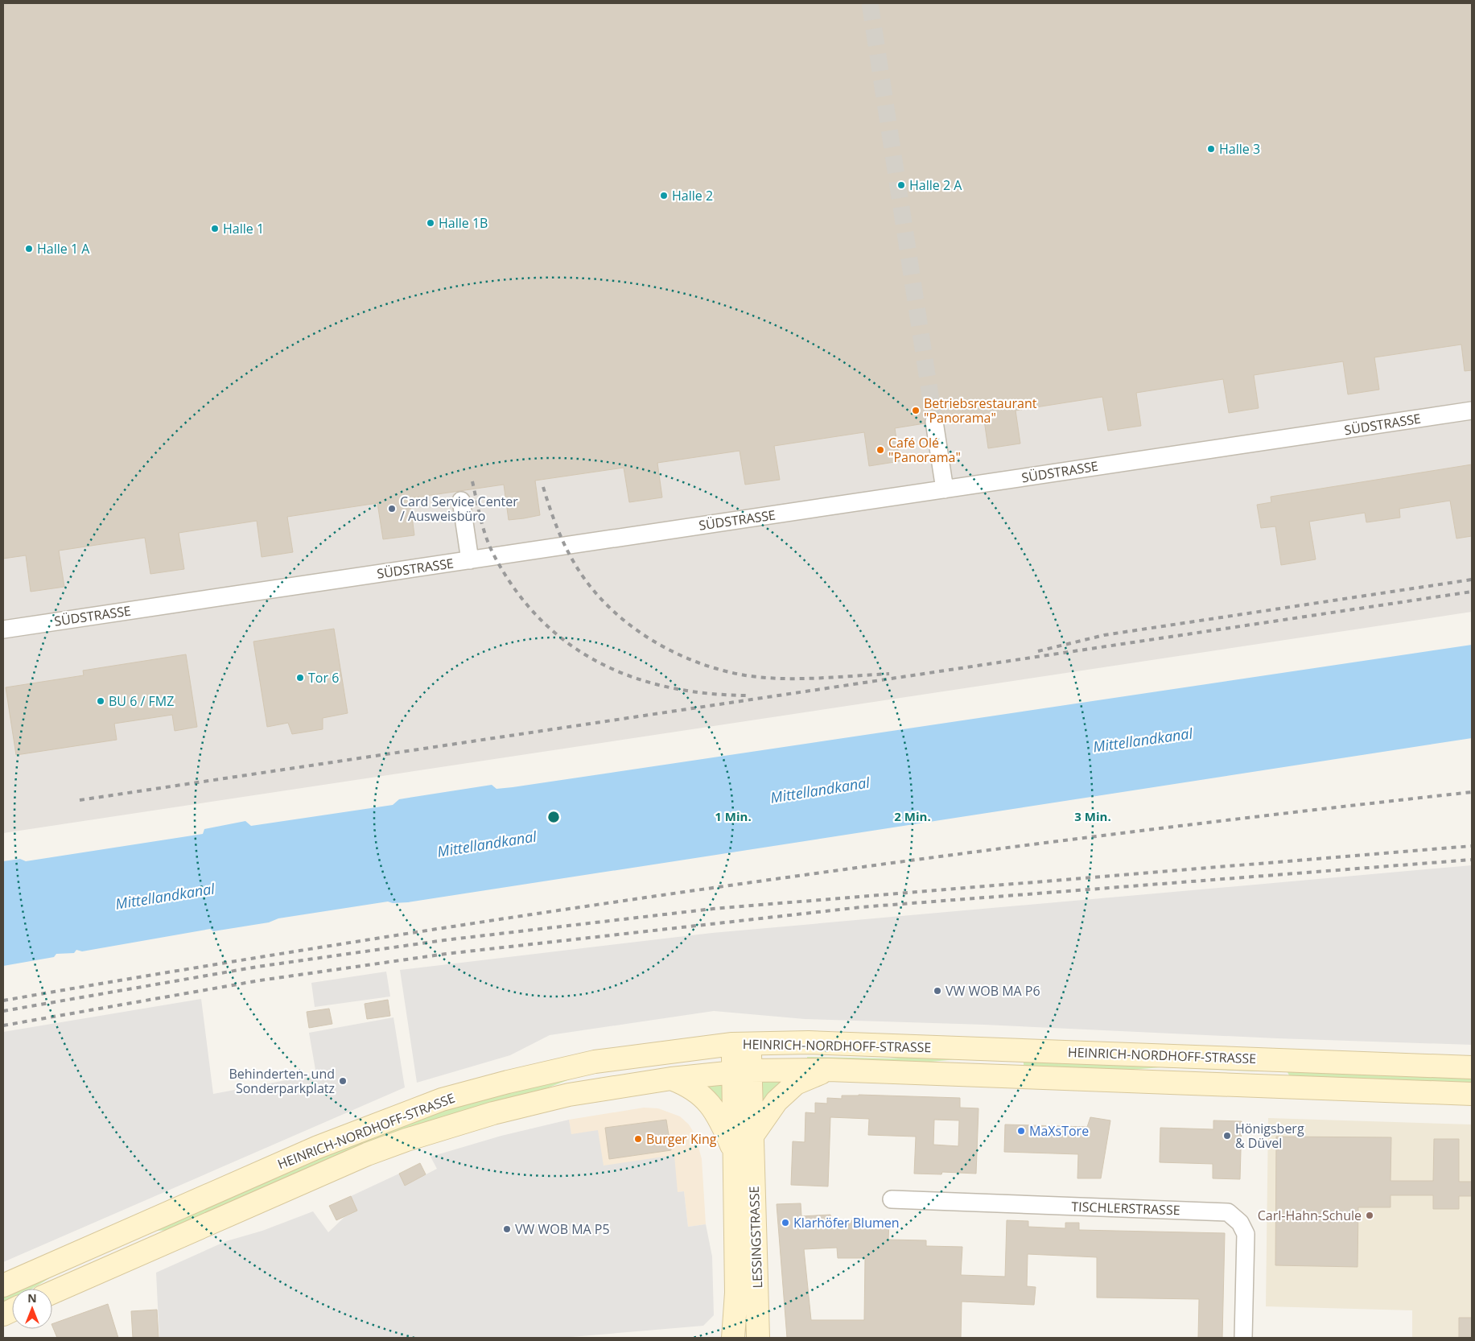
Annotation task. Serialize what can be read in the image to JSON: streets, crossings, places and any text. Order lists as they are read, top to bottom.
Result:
{
  "streets": {
    "main road": ["HEINRICH-NORDHOFF-STRASSE", "LESSINGSTRASSE"],
    "street": ["SÜDSTRASSE", "TISCHLERSTRASSE"]
  },
  "crossings": [
    ["HEINRICH-NORDHOFF-STRASSE", "LESSINGSTRASSE"]
  ],
  "water": ["Mittellandkanal"],
  "places": [
    "Halle 3",
    "Halle 2 A",
    "Halle 2",
    "Halle 1B",
    "Halle 1",
    "Halle 1 A",
    "Betriebsrestaurant \"Panorama\"",
    "Café Olé \"Panorama\"",
    "Card Service Center / Ausweisbüro",
    "Tor 6",
    "BU 6 / FMZ",
    "VW WOB MA P6",
    "Behinderten- und Sonderparkplatz",
    "MaXsTore",
    "Hönigsberg & Düvel",
    "Burger King",
    "Carl-Hahn-Schule",
    "Klarhöfer Blumen",
    "VW WOB MA P5"
  ],
  "north": "top",
  "rings": ["1 Min.", "2 Min.", "3 Min."]
}
